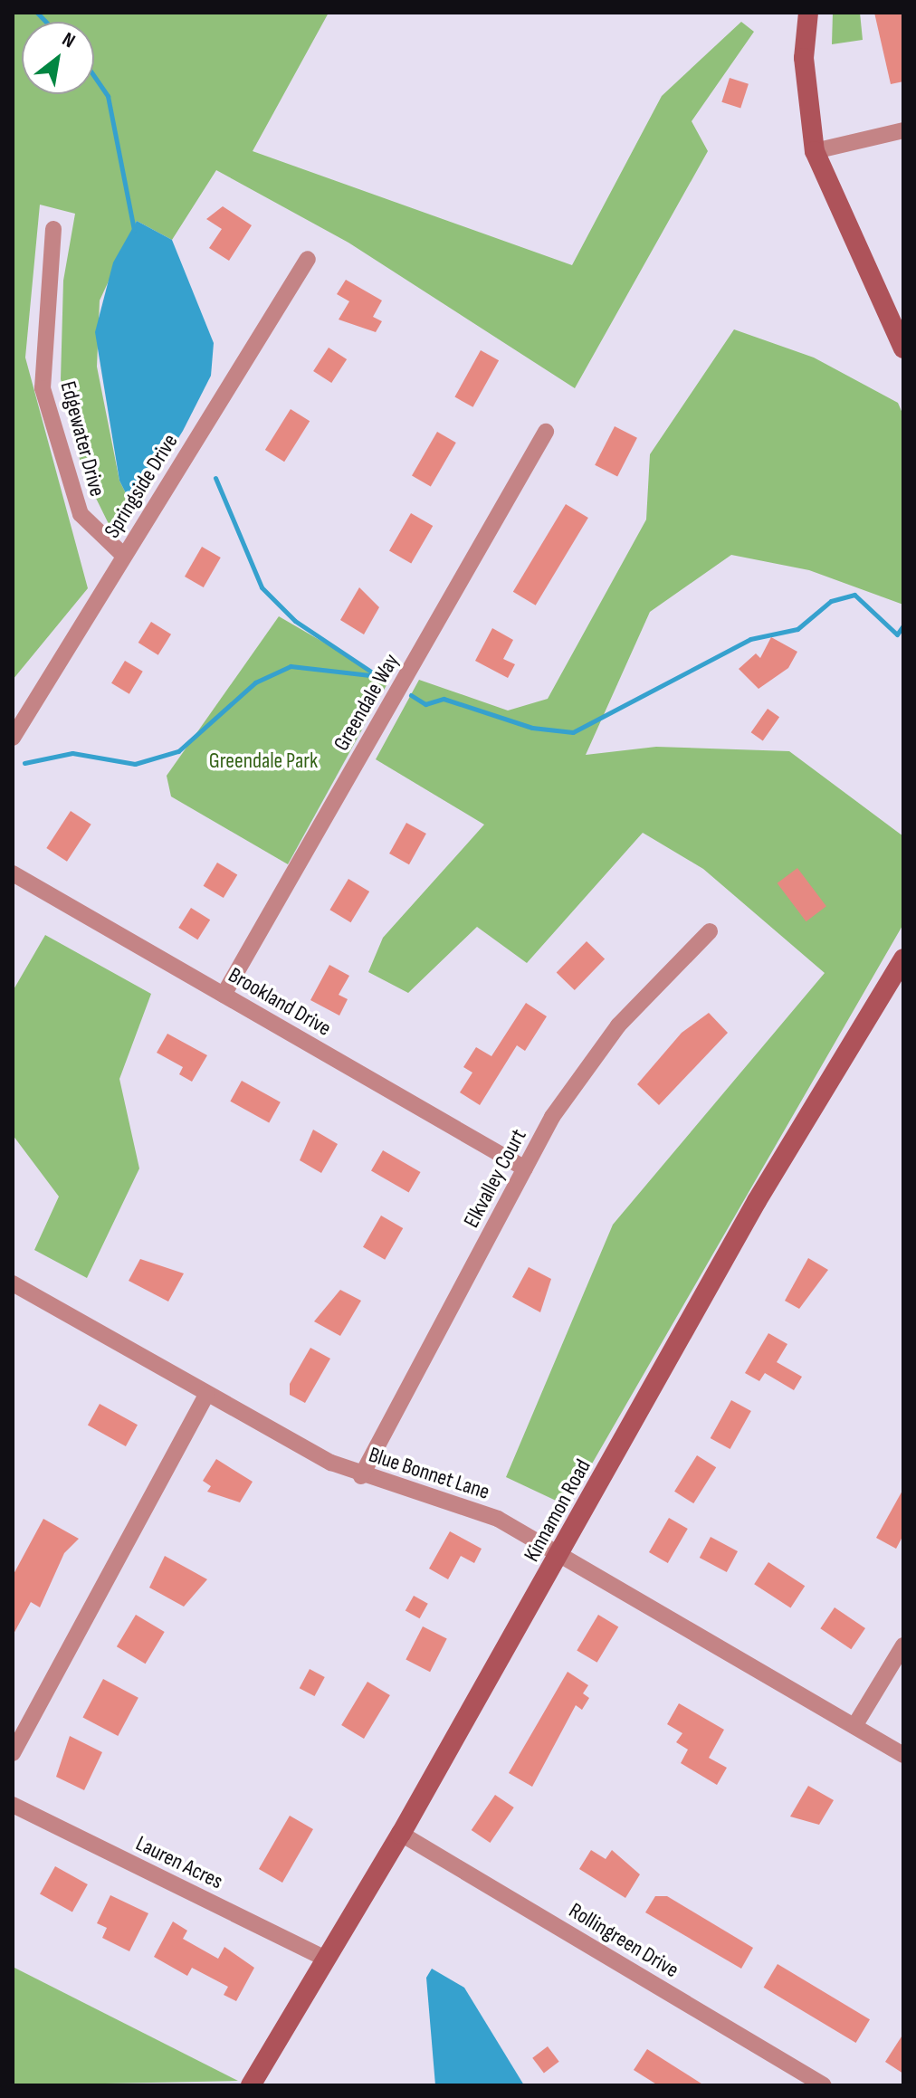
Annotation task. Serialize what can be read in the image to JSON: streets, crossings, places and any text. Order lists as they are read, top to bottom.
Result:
{
  "streets": {
    "main road": ["Kinnamon Road"],
    "street": [
      "Edgewater Drive",
      "Springside Drive",
      "Greendale Way",
      "Brookland Drive",
      "Elkvalley Court",
      "Blue Bonnet Lane",
      "Lauren Acres",
      "Rollingreen Drive"
    ]
  },
  "crossings": [
    ["Edgewater Drive", "Springside Drive"],
    ["Greendale Way", "Brookland Drive"],
    ["Brookland Drive", "Elkvalley Court"],
    ["Elkvalley Court", "Blue Bonnet Lane"],
    ["Blue Bonnet Lane", "Kinnamon Road"],
    ["Kinnamon Road", "Lauren Acres"],
    ["Kinnamon Road", "Rollingreen Drive"]
  ],
  "parks": ["Greendale Park"],
  "north": "top right"
}
